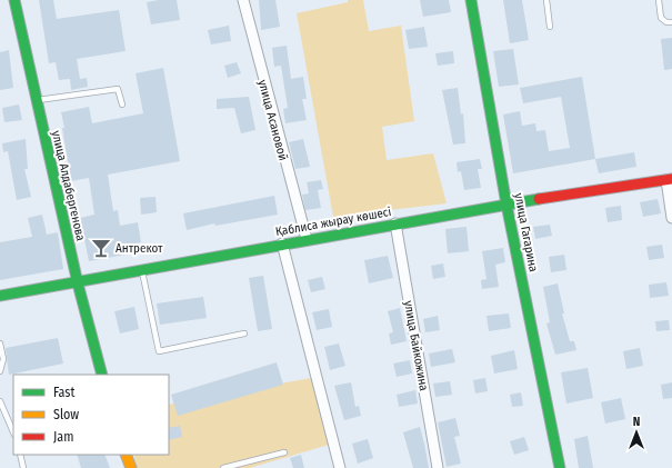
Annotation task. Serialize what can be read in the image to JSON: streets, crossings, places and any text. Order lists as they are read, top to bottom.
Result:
{
  "streets": {
    "street": [
      "улица Асановой",
      "улица Алдабергенова",
      "Қаблиса жырау көшесі",
      "улица Гагарина",
      "улица Байкожина"
    ]
  },
  "crossings": [
    ["улица Асановой", "Қаблиса жырау көшесі"],
    ["улица Алдабергенова", "Қаблиса жырау көшесі"],
    ["Қаблиса жырау көшесі", "улица Гагарина"],
    ["Қаблиса жырау көшесі", "улица Байкожина"]
  ],
  "places": {
    "bar": ["Антрекот"]
  },
  "legend": ["Fast", "Slow", "Jam"],
  "north": "top"
}
